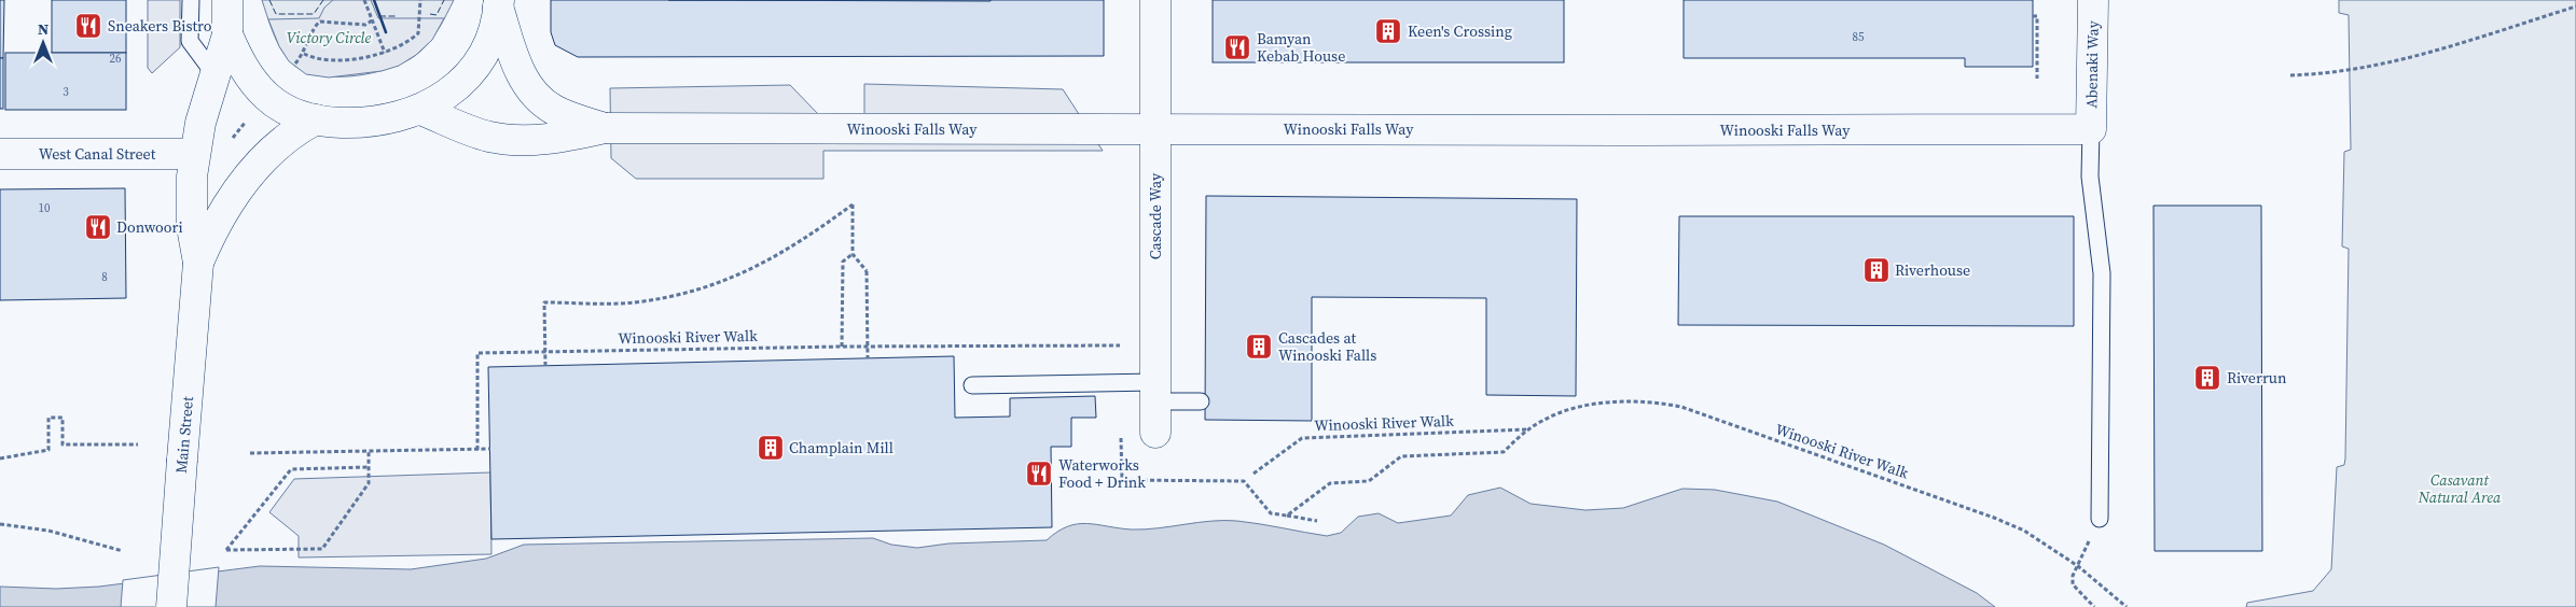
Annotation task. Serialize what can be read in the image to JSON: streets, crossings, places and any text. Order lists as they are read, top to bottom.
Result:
{
  "streets": {
    "street": [
      "Abenaki Way",
      "Winooski Falls Way",
      "West Canal Street",
      "Cascade Way",
      "Main Street"
    ],
    "path": ["Winooski River Walk"]
  },
  "crossings": [
    ["Abenaki Way", "Winooski Falls Way"],
    ["Winooski Falls Way", "Cascade Way"],
    ["Winooski Falls Way", "Main Street"],
    ["West Canal Street", "Main Street"]
  ],
  "parks": ["Victory Circle", "Casavant Natural Area"],
  "places": {
    "restaurant": [
      "Sneakers Bistro",
      "Bamyan Kebab House",
      "Donwoori",
      "Waterworks Food + Drink"
    ],
    "building": [
      "Keen's Crossing",
      "Riverhouse",
      "Cascades at Winooski Falls",
      "Riverrun",
      "Champlain Mill"
    ]
  },
  "house_numbers": [
    "85",
    "26",
    "3",
    "10",
    "8"
  ],
  "north": "top"
}
